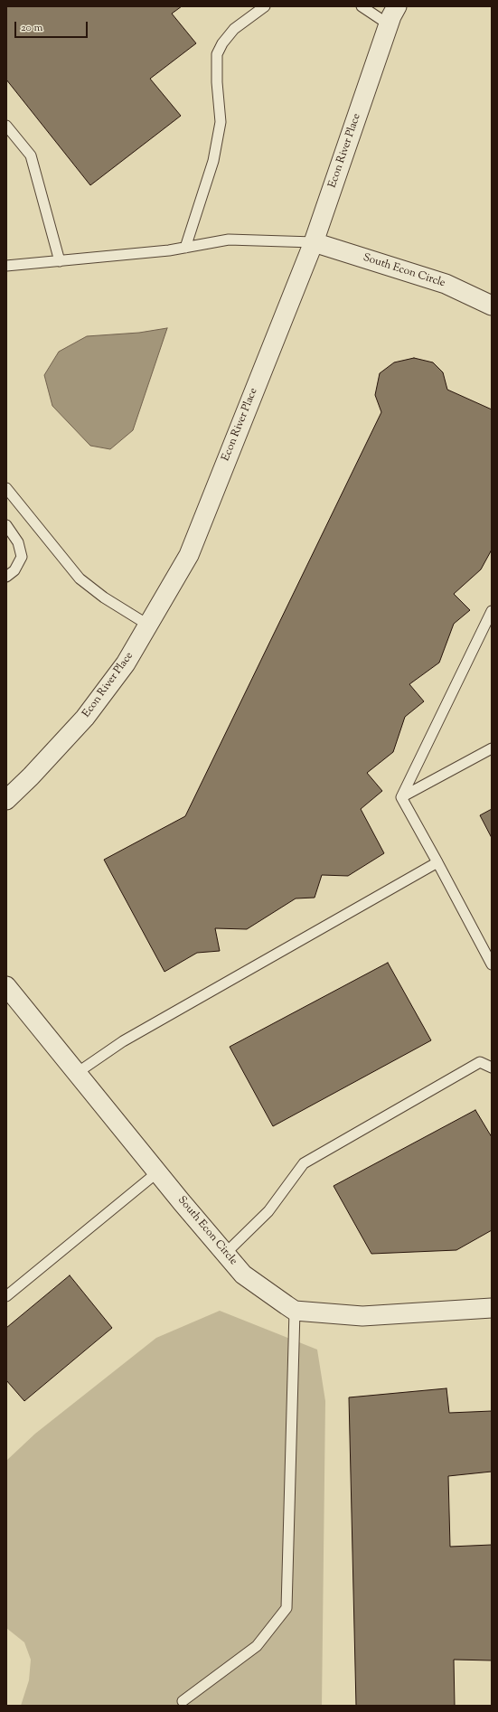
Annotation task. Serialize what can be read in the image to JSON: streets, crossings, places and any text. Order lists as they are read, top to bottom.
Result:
{
  "streets": {
    "street": ["Econ River Place", "South Econ Circle"]
  },
  "crossings": [
    ["Econ River Place", "South Econ Circle"]
  ],
  "scale_bar": "20 m"
}
